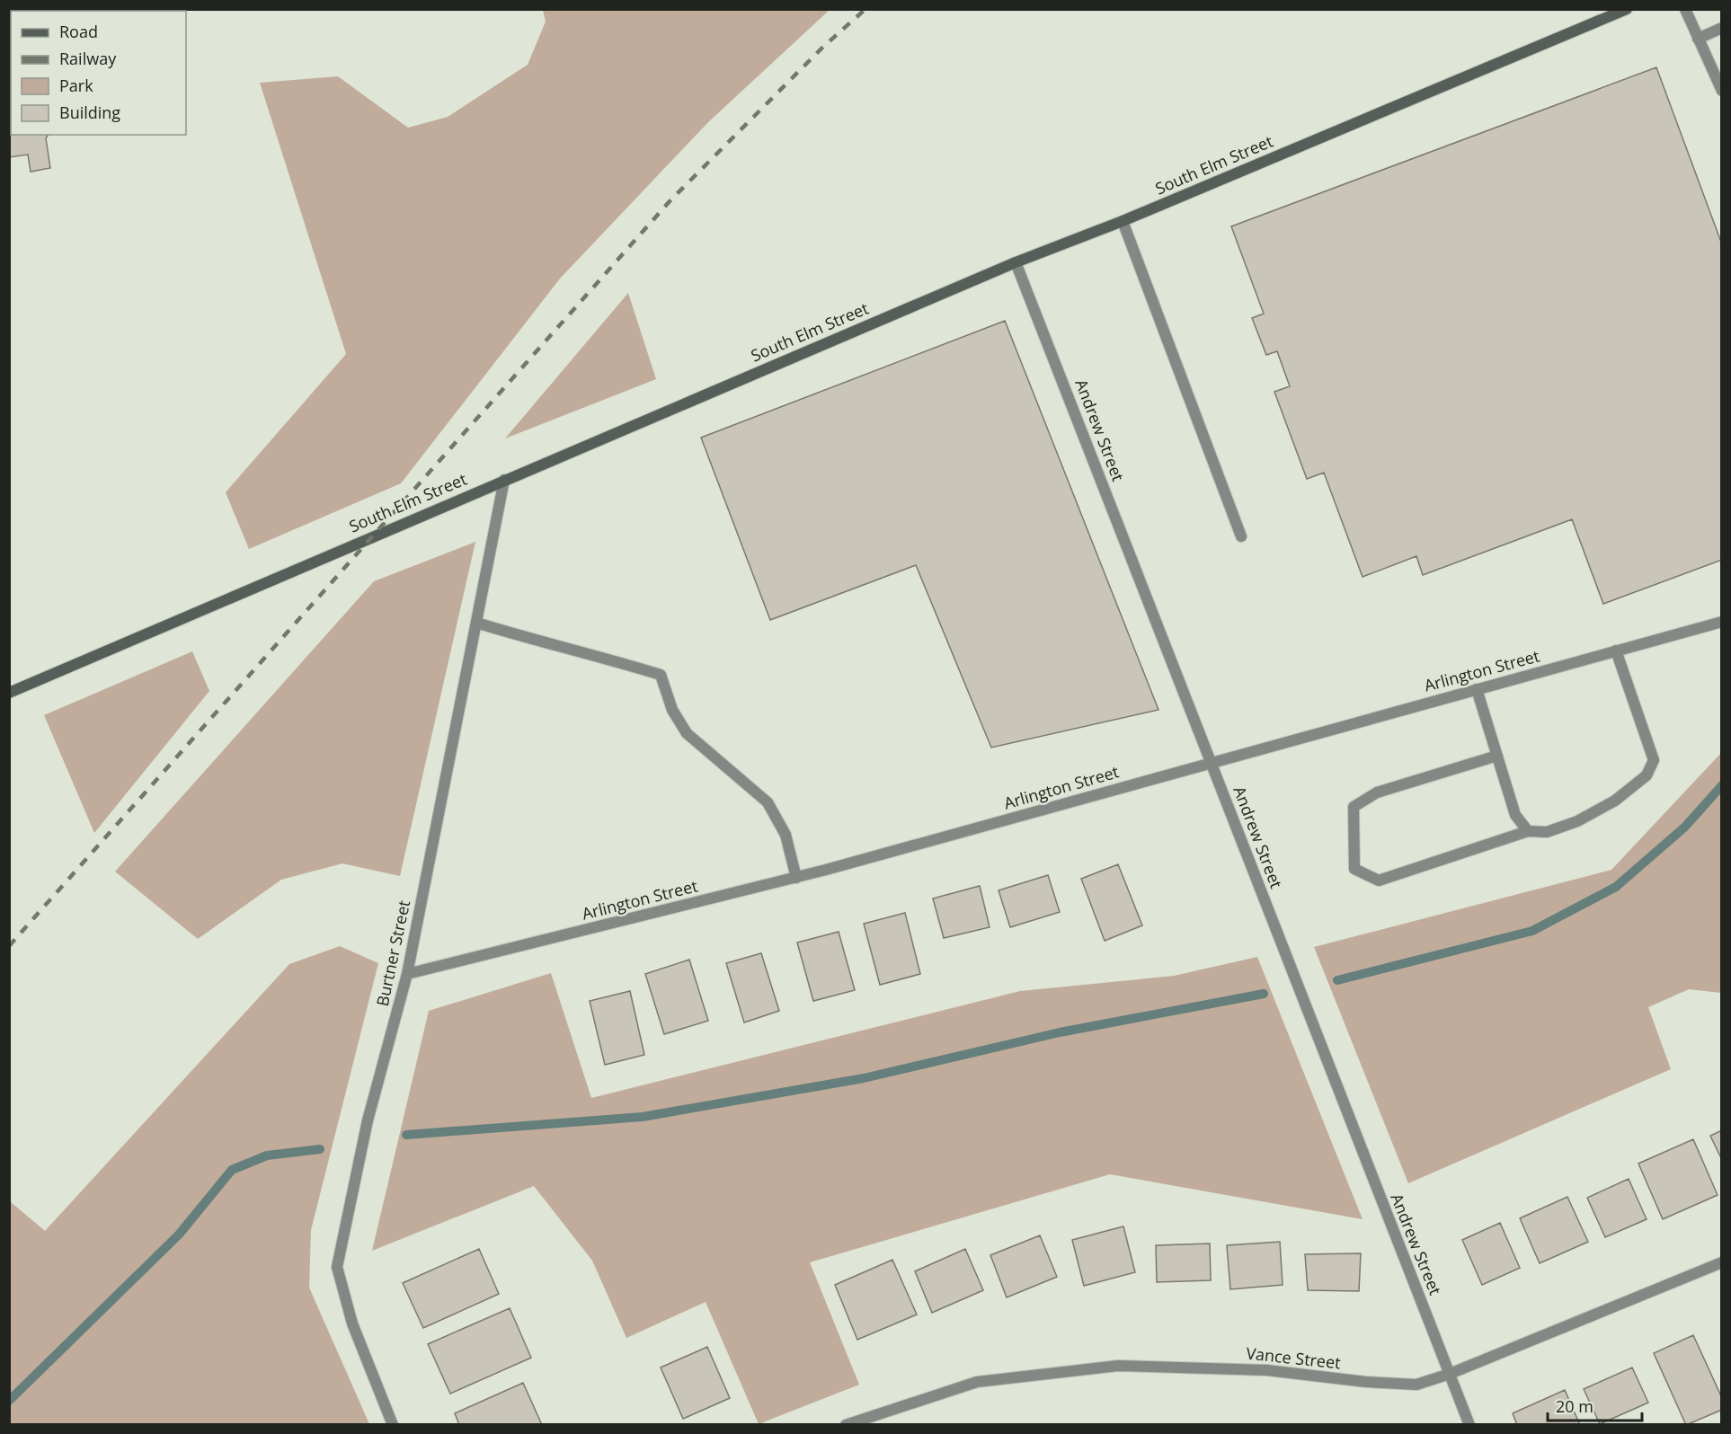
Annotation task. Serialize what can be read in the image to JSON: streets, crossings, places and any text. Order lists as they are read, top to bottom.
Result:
{
  "streets": {
    "street": [
      "South Elm Street",
      "Andrew Street",
      "Arlington Street",
      "Burtner Street",
      "Vance Street"
    ]
  },
  "crossings": [
    ["South Elm Street", "Andrew Street"],
    ["South Elm Street", "Burtner Street"],
    ["Andrew Street", "Arlington Street"],
    ["Andrew Street", "Vance Street"],
    ["Arlington Street", "Burtner Street"]
  ],
  "legend": [
    "Road",
    "Railway",
    "Park",
    "Building"
  ],
  "scale_bar": "20 m"
}
